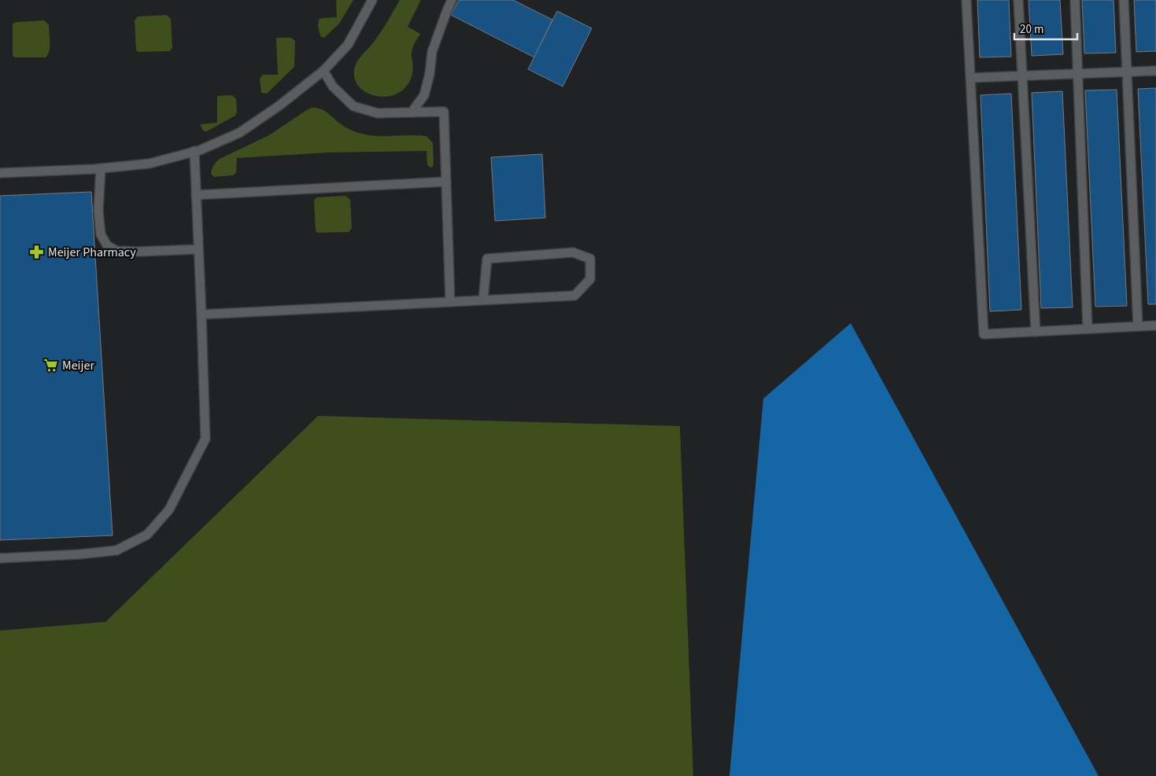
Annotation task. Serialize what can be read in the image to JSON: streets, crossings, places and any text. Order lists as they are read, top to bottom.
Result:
{
  "places": {
    "pharmacy": ["Meijer Pharmacy"],
    "supermarket": ["Meijer"]
  },
  "scale_bar": "20 m"
}
